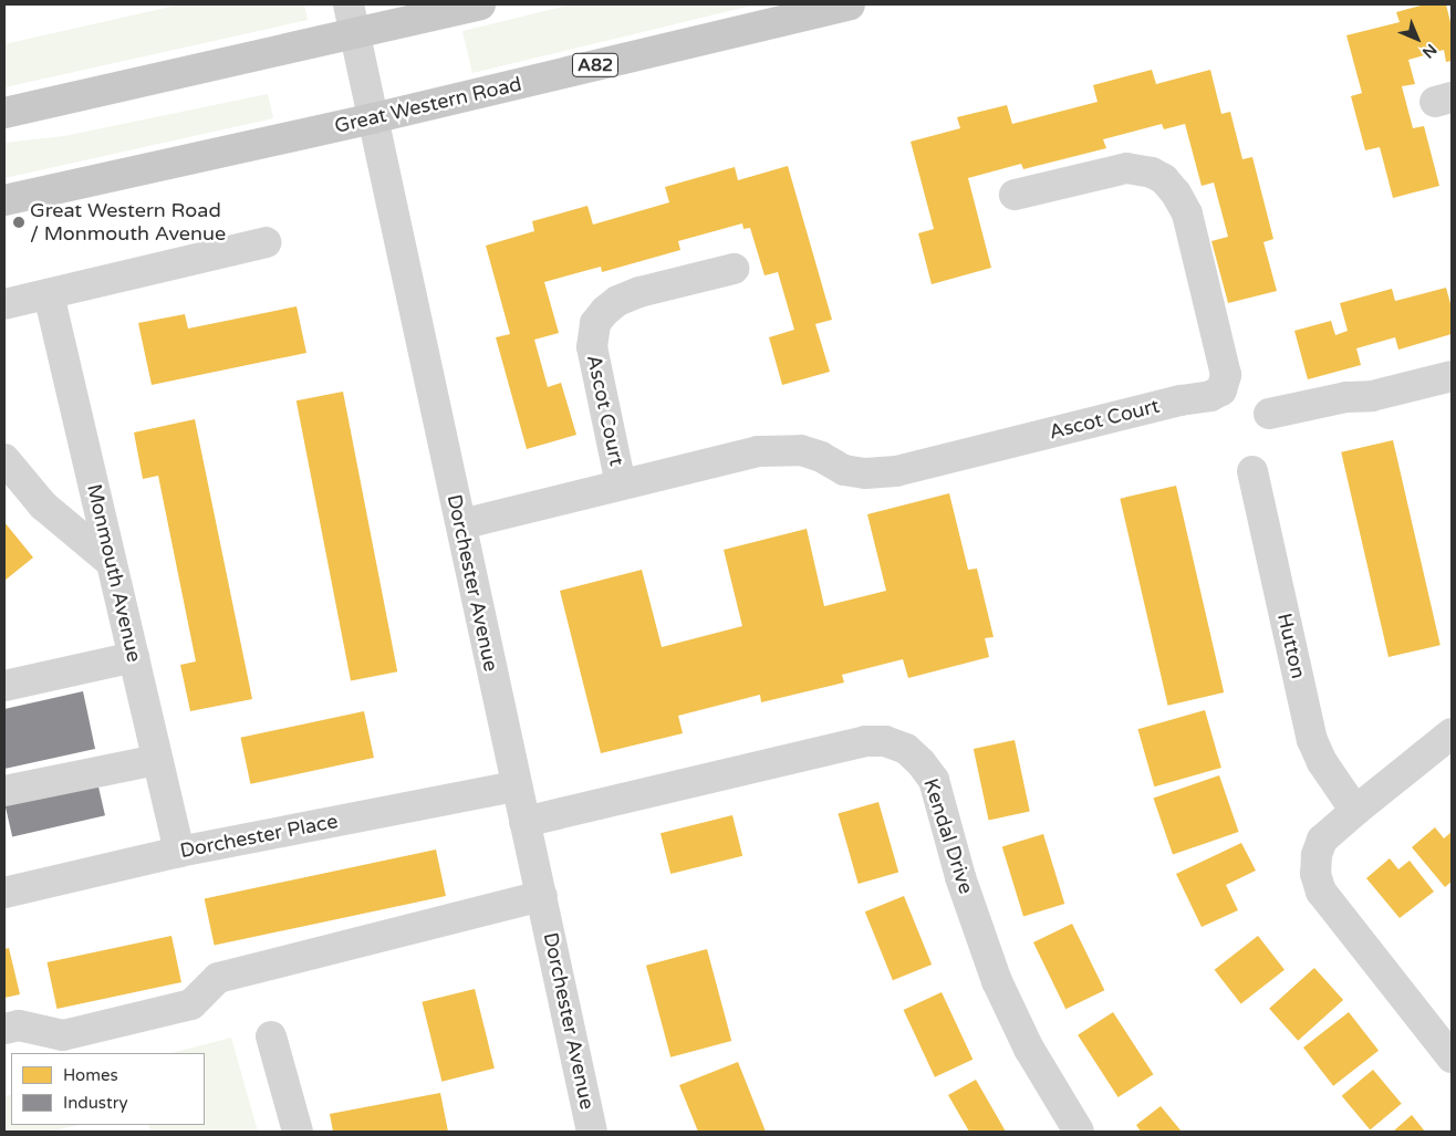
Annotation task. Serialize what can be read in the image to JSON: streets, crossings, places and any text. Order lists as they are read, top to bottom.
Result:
{
  "streets": {
    "main road": ["A82", "Great Western Road"],
    "street": [
      "Ascot Court",
      "Monmouth Avenue",
      "Dorchester Avenue",
      "Hutton",
      "Dorchester Place",
      "Kendal Drive"
    ]
  },
  "crossings": [
    ["Great Western Road", "Dorchester Avenue"],
    ["Ascot Court", "Dorchester Avenue"],
    ["Monmouth Avenue", "Dorchester Place"],
    ["Dorchester Avenue", "Dorchester Place"],
    ["Dorchester Avenue", "Kendal Drive"]
  ],
  "places": ["Great Western Road / Monmouth Avenue"],
  "legend": ["Homes", "Industry"],
  "north": "bottom right"
}
